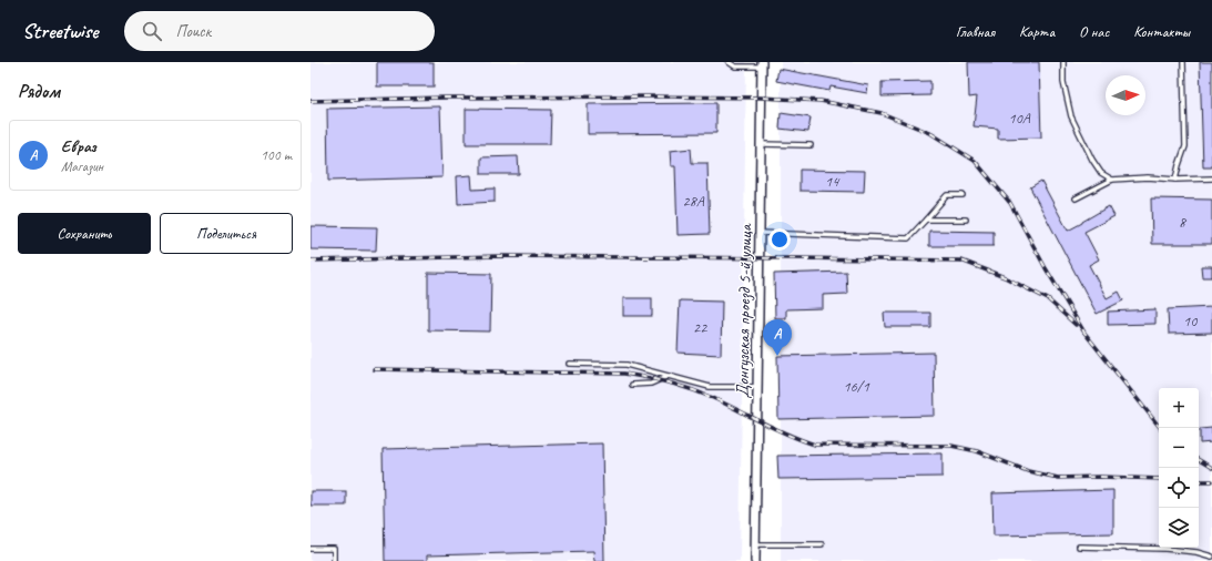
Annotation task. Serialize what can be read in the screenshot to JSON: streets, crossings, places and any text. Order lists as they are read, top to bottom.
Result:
{
  "streets": {
    "street": ["Донгузская проезд 5-й улица"]
  },
  "house_numbers": [
    "10А",
    "14",
    "28А",
    "8",
    "10",
    "22",
    "16/1"
  ],
  "north": "right",
  "page": {
    "header": "Streetwise",
    "search": "Поиск",
    "nav": [
      "Главная",
      "Карта",
      "О нас",
      "Контакты"
    ],
    "heading": "Рядом",
    "list": [
      {
        "mark": "A",
        "name": "Евраз",
        "note": "Магазин",
        "value": "100 m"
      }
    ],
    "buttons": ["Сохранить", "Поделиться"],
    "pins": "A",
    "map_buttons": ["+", "−"]
  }
}
